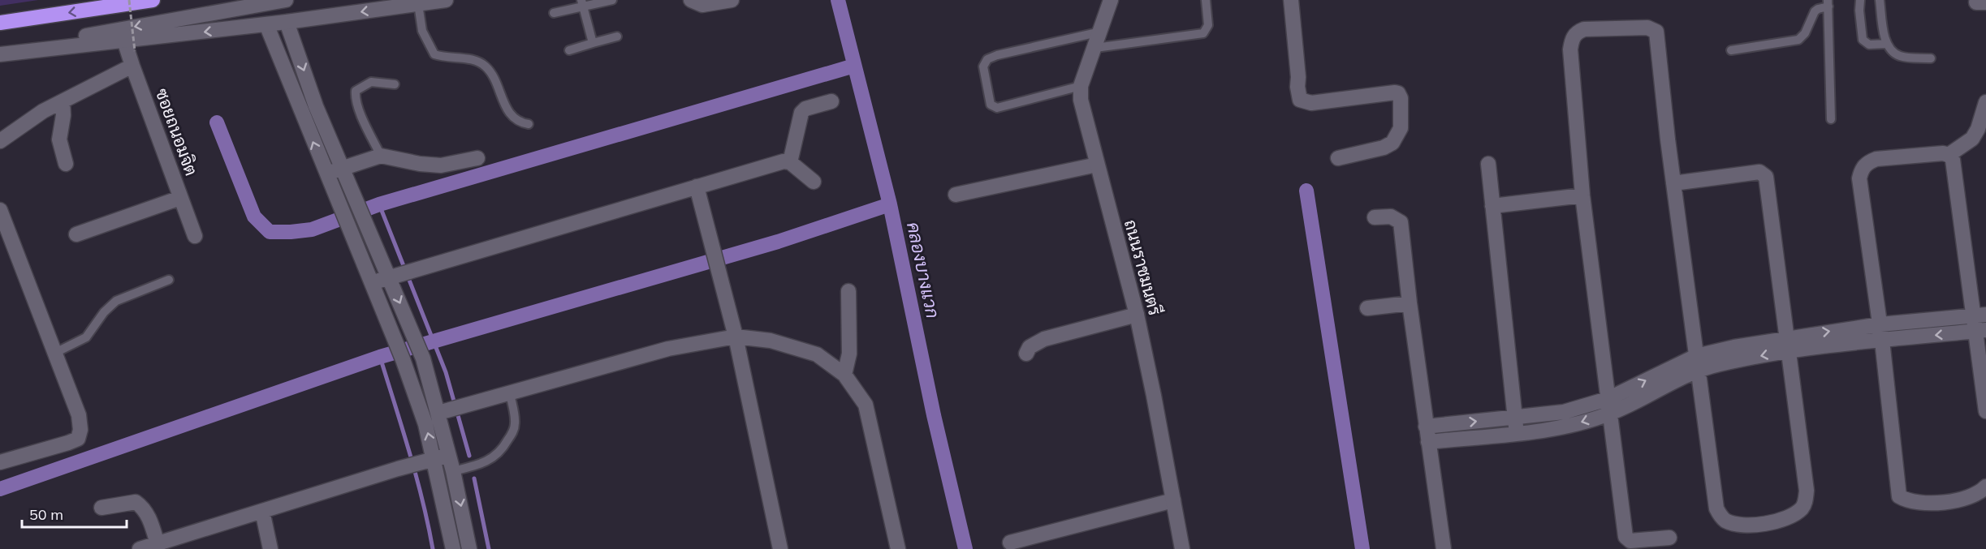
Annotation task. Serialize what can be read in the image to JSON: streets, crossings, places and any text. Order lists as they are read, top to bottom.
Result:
{
  "streets": {
    "street": ["ซอยถนอมจิต", "ถนนราชมนตรี"]
  },
  "water": ["คลองบางแวก"],
  "scale_bar": "50 m"
}
